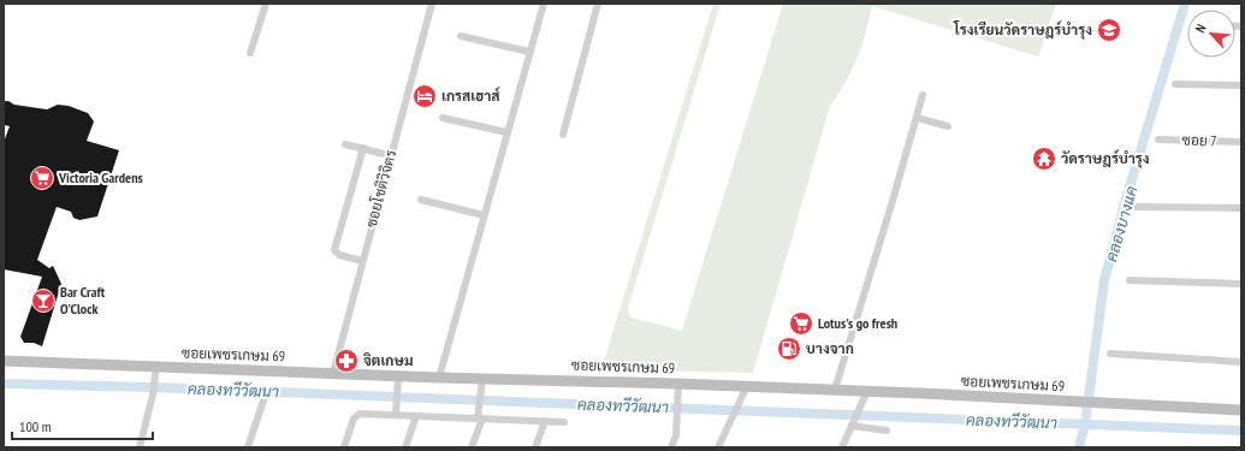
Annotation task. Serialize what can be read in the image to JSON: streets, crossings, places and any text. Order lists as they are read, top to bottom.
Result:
{
  "streets": {
    "main road": ["ซอยเพชรเกษม 69"],
    "street": ["ซอย 7", "ซอยโชติวิจิตร"]
  },
  "crossings": [
    ["ซอยโชติวิจิตร", "ซอยเพชรเกษม 69"]
  ],
  "water": ["คลองบางแค", "คลองทวีวัฒนา"],
  "places": {
    "school or university": ["โรงเรียนวัดราษฎร์บำรุง"],
    "hotel": ["เกรสเฮาส์"],
    "temple": ["วัดราษฎร์บำรุง"],
    "supermarket": ["Victoria Gardens", "Lotus's go fresh"],
    "bar": ["Bar Craft O'Clock"],
    "fuel station": ["บางจาก"],
    "pharmacy": ["จิตเกษม"]
  },
  "scale_bar": "100 m",
  "north": "top left"
}
